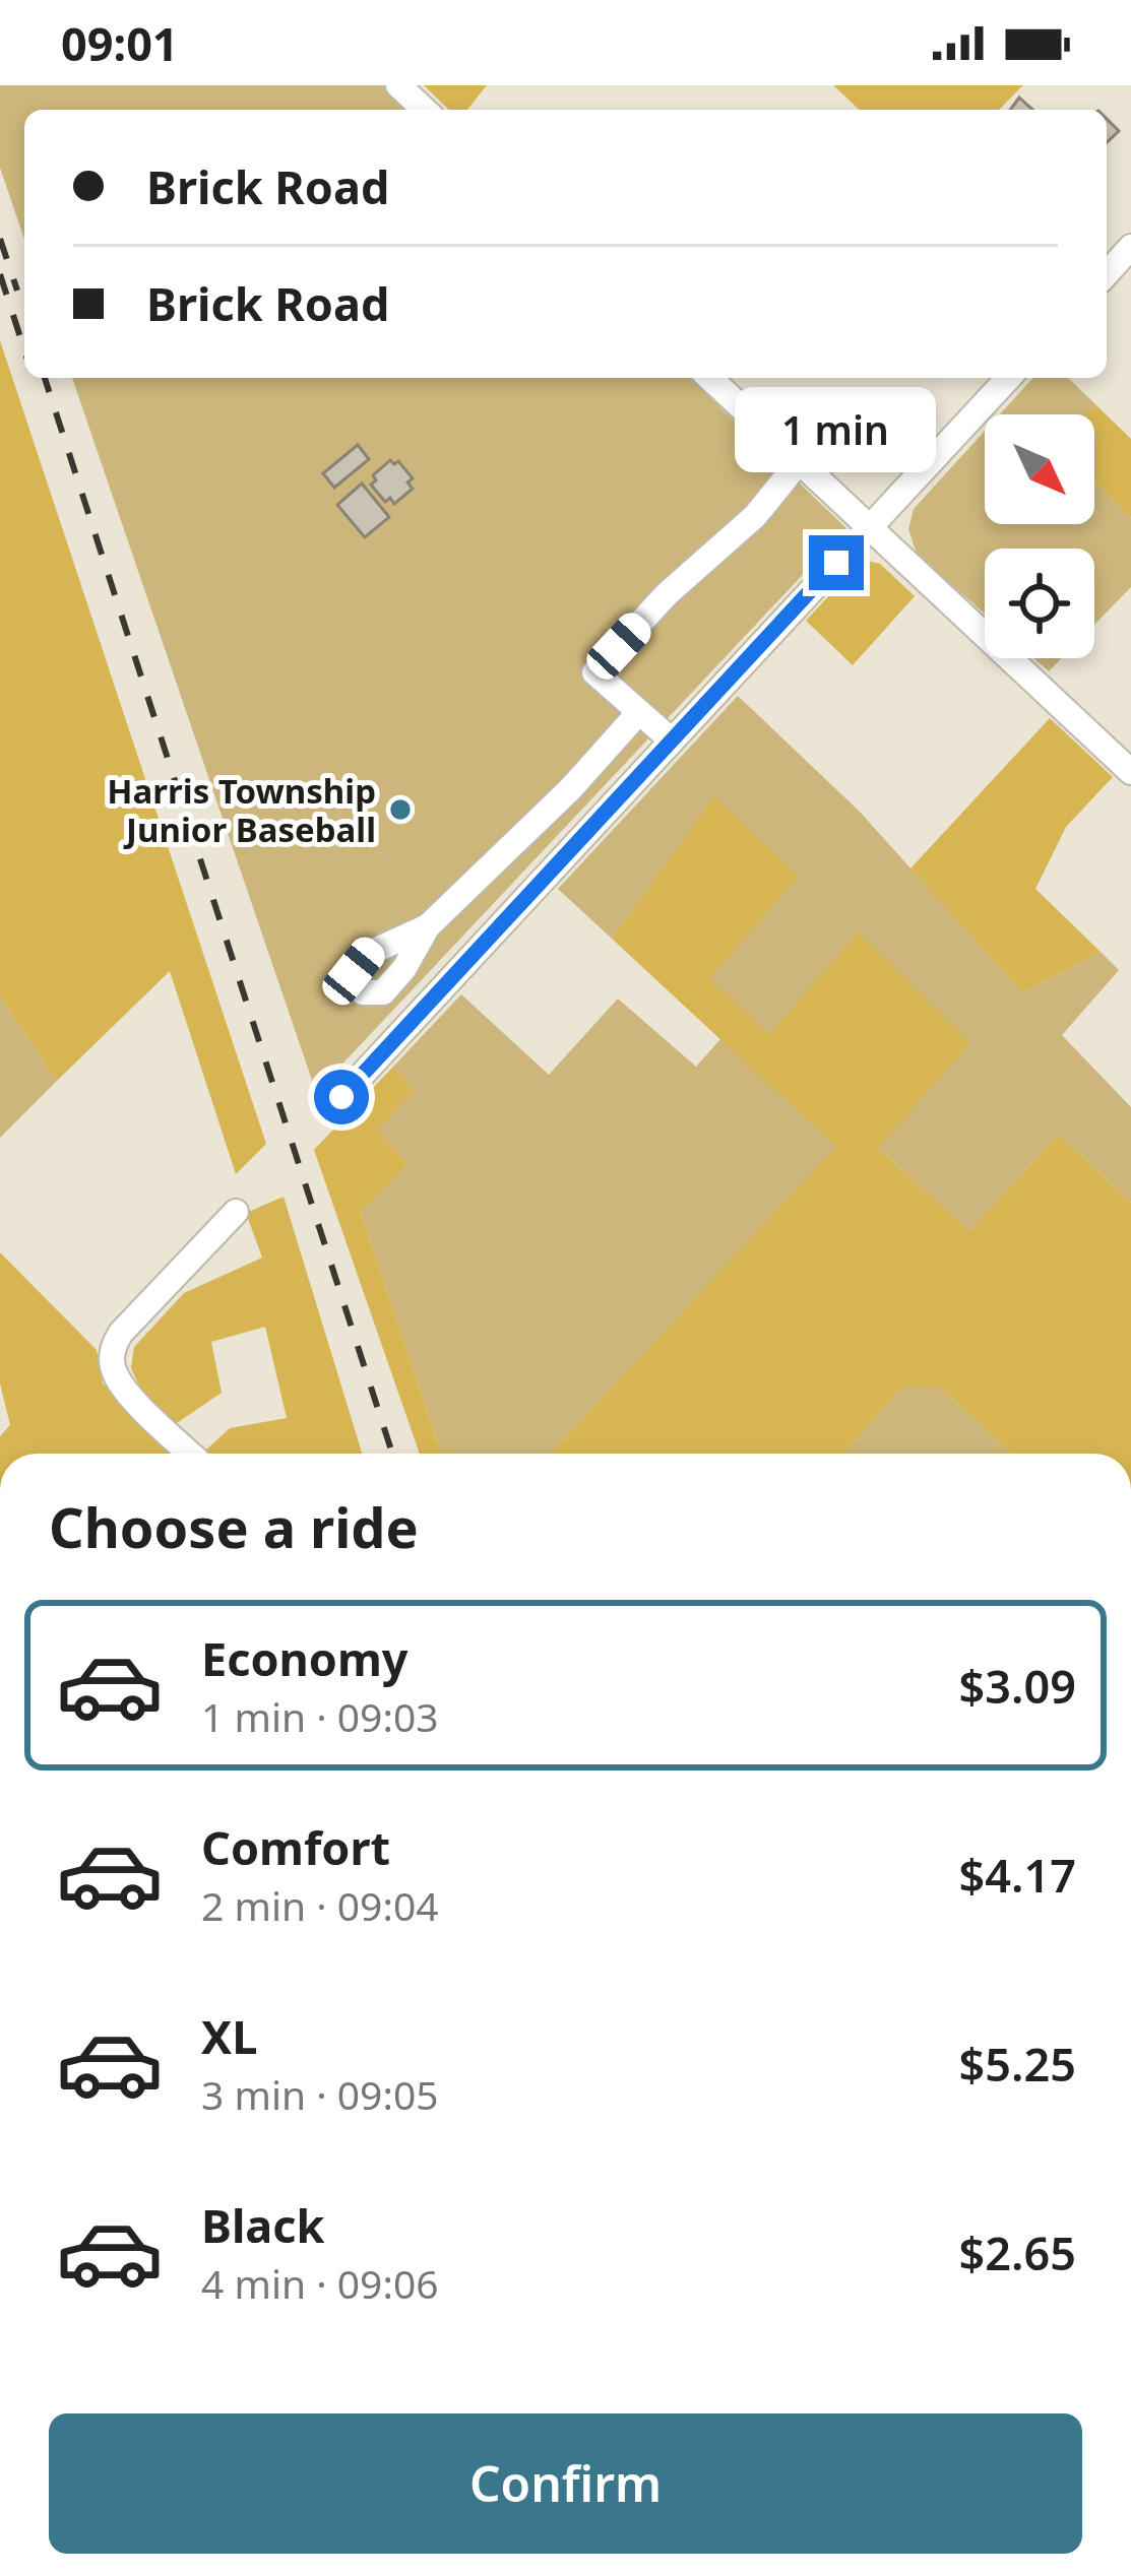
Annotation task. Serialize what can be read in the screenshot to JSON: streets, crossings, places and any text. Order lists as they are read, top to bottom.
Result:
{
  "places": ["Harris Township Junior Baseball"],
  "north": "bottom right",
  "page": {
    "status": "09:01",
    "banner": ["Brick Road", "Brick Road"],
    "bubble": "1 min",
    "heading": "Choose a ride",
    "list": [
      {
        "name": "Economy",
        "note": "1 min · 09:03",
        "value": "$3.09"
      },
      {
        "name": "Comfort",
        "note": "2 min · 09:04",
        "value": "$4.17"
      },
      {
        "name": "XL",
        "note": "3 min · 09:05",
        "value": "$5.25"
      },
      {
        "name": "Black",
        "note": "4 min · 09:06",
        "value": "$2.65"
      }
    ],
    "buttons": "Confirm"
  }
}
